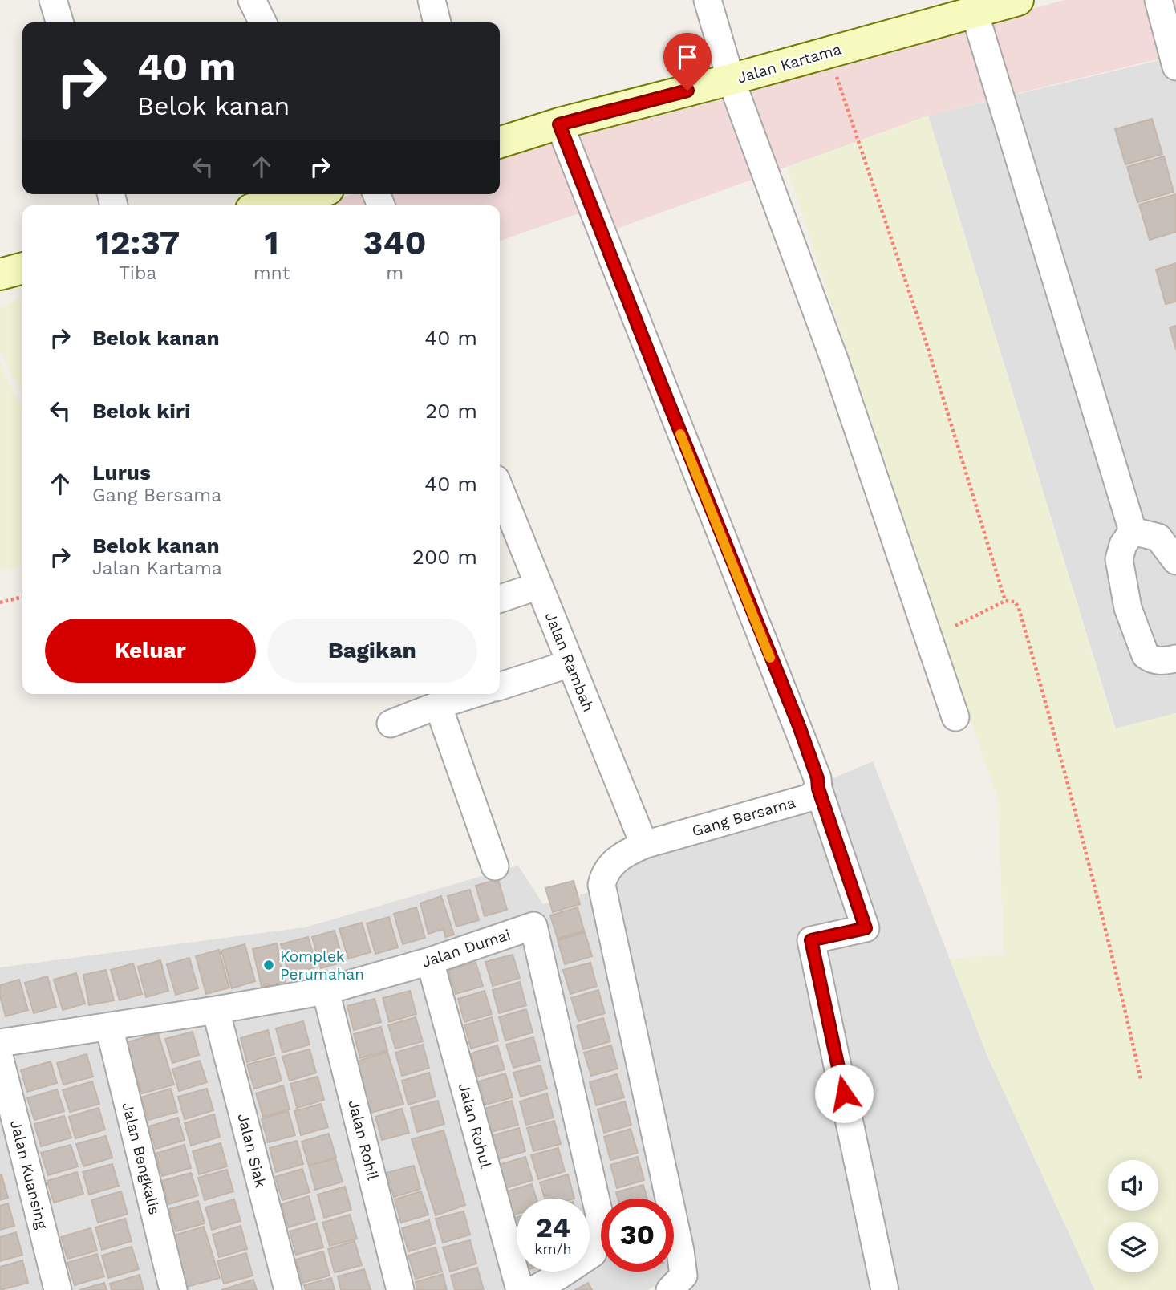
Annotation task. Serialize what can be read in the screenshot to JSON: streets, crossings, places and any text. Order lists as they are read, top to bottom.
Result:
{
  "streets": {
    "main road": ["Jalan Kartama"],
    "street": [
      "Jalan Rambah",
      "Gang Bersama",
      "Jalan Dumai",
      "Jalan Rohul",
      "Jalan Rohil",
      "Jalan Siak",
      "Jalan Bengkalis",
      "Jalan Kuansing"
    ]
  },
  "crossings": [
    ["Jalan Rambah", "Gang Bersama"],
    ["Jalan Dumai", "Jalan Rohul"],
    ["Jalan Dumai", "Jalan Rohil"],
    ["Jalan Dumai", "Jalan Siak"],
    ["Jalan Dumai", "Jalan Bengkalis"]
  ],
  "places": ["Komplek Perumahan"],
  "page": {
    "turn": ["40 m", "Belok kanan"],
    "eta": [
      "12:37",
      "Tiba",
      "1",
      "mnt",
      "340",
      "m"
    ],
    "list": [
      {
        "name": "Belok kanan",
        "value": "40 m"
      },
      {
        "name": "Belok kiri",
        "value": "20 m"
      },
      {
        "name": "Lurus",
        "note": "Gang Bersama",
        "value": "40 m"
      },
      {
        "name": "Belok kanan",
        "note": "Jalan Kartama",
        "value": "200 m"
      }
    ],
    "buttons": ["Keluar", "Bagikan"],
    "speed": "24 km/h",
    "limit": "30"
  }
}
